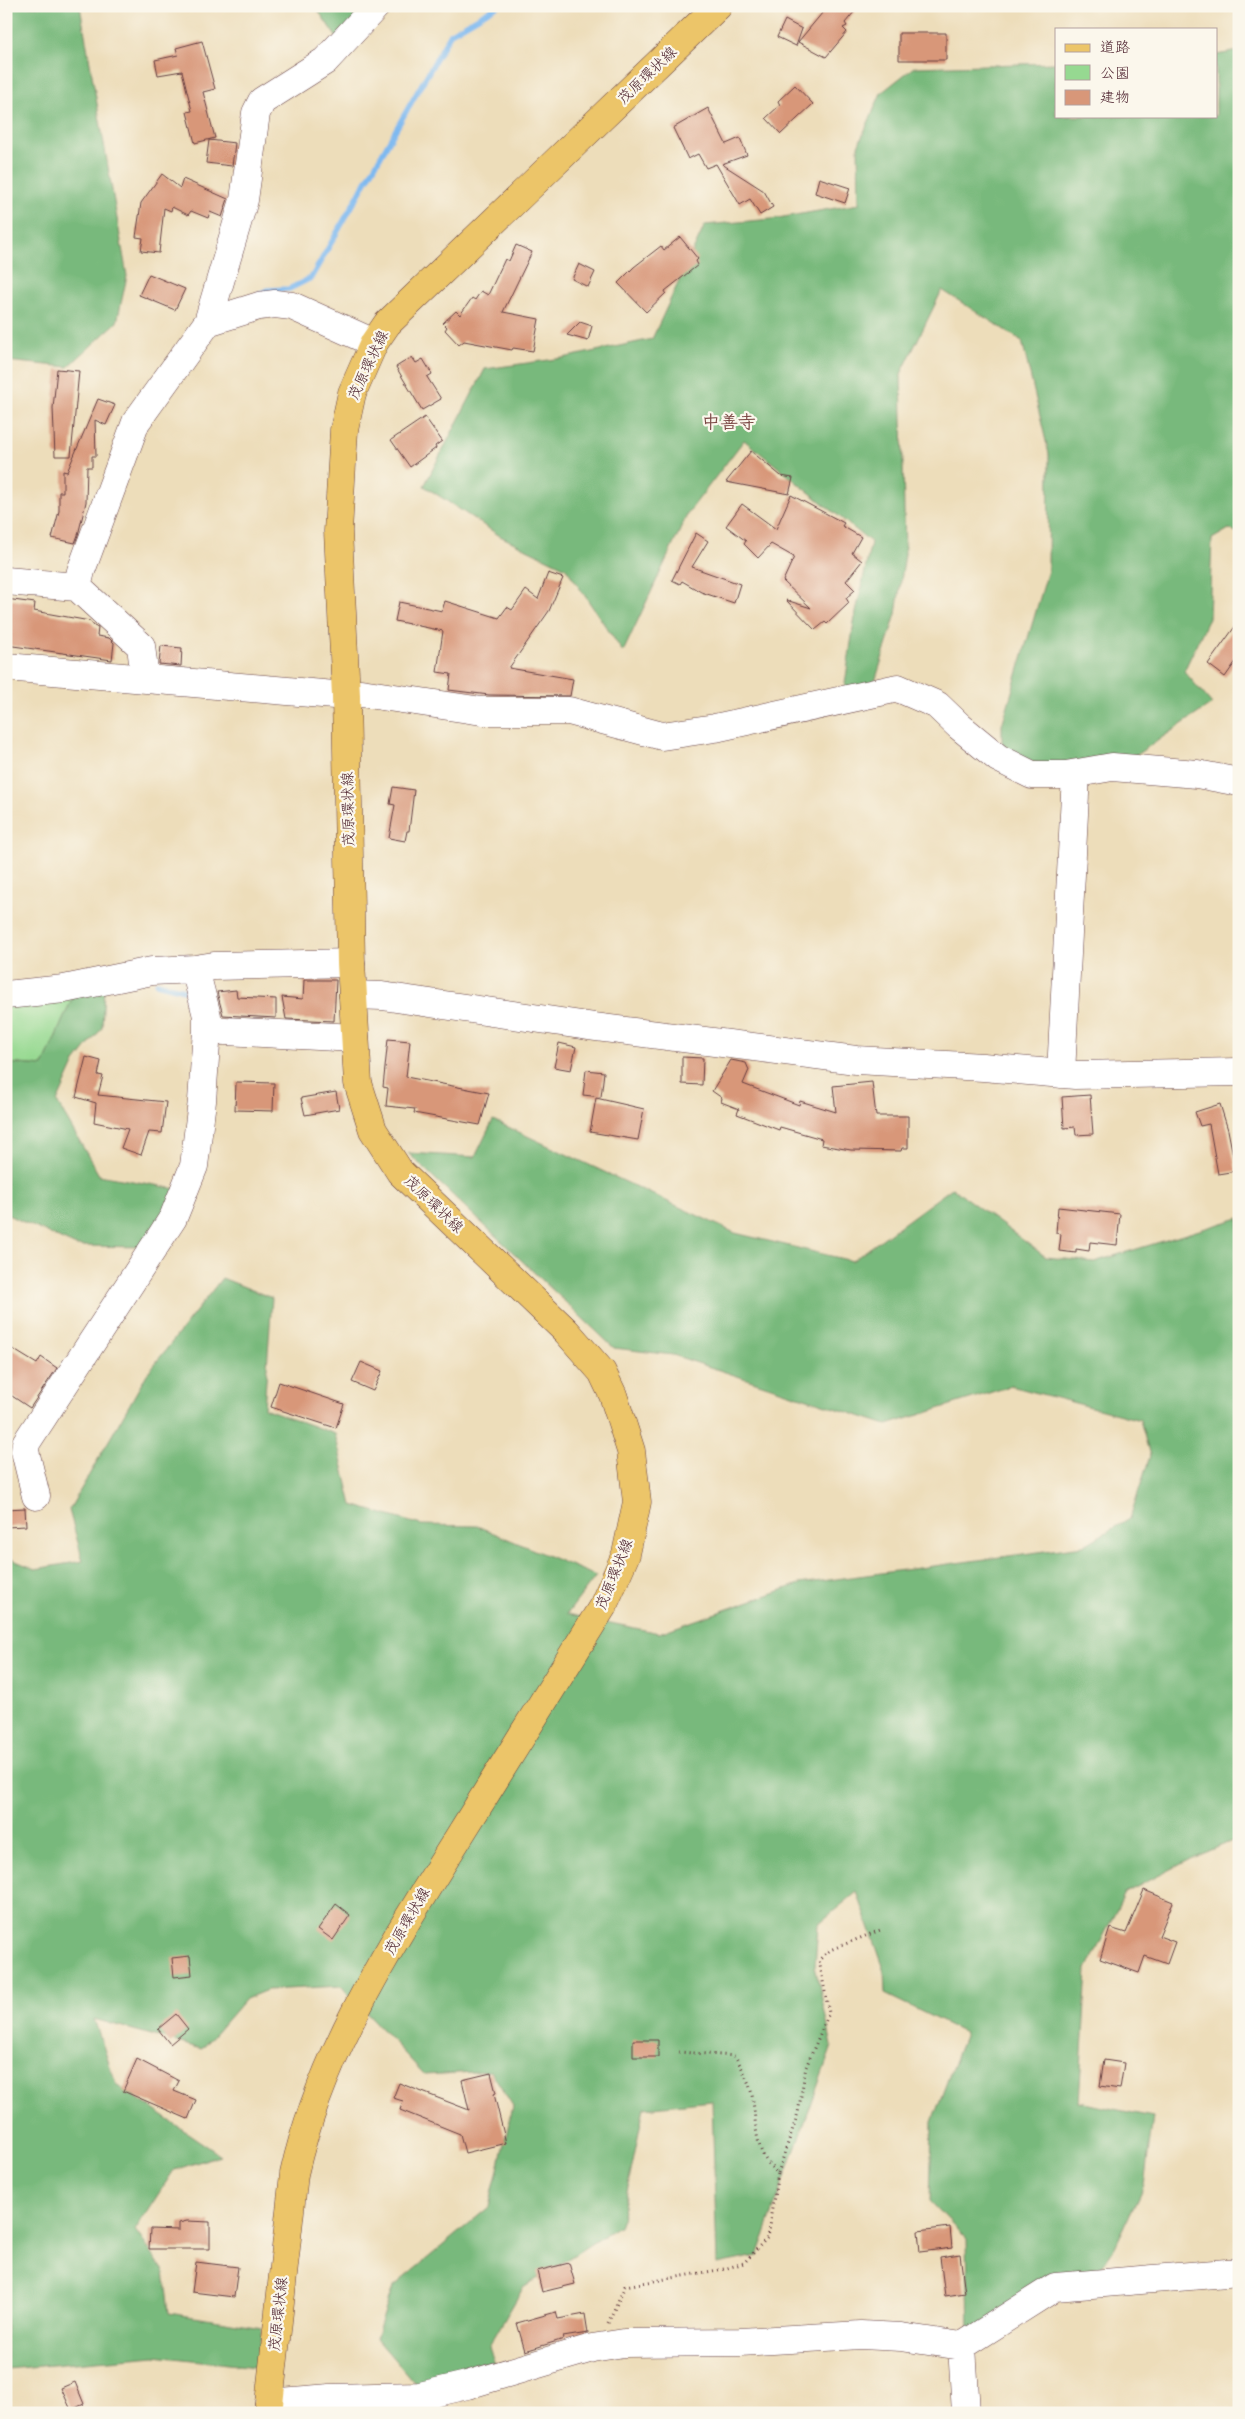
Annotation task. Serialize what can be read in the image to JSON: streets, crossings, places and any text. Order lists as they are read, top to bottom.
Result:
{
  "streets": {
    "main road": ["茂原環状線"]
  },
  "districts": ["中善寺"],
  "legend": ["道路", "公園", "建物"]
}
